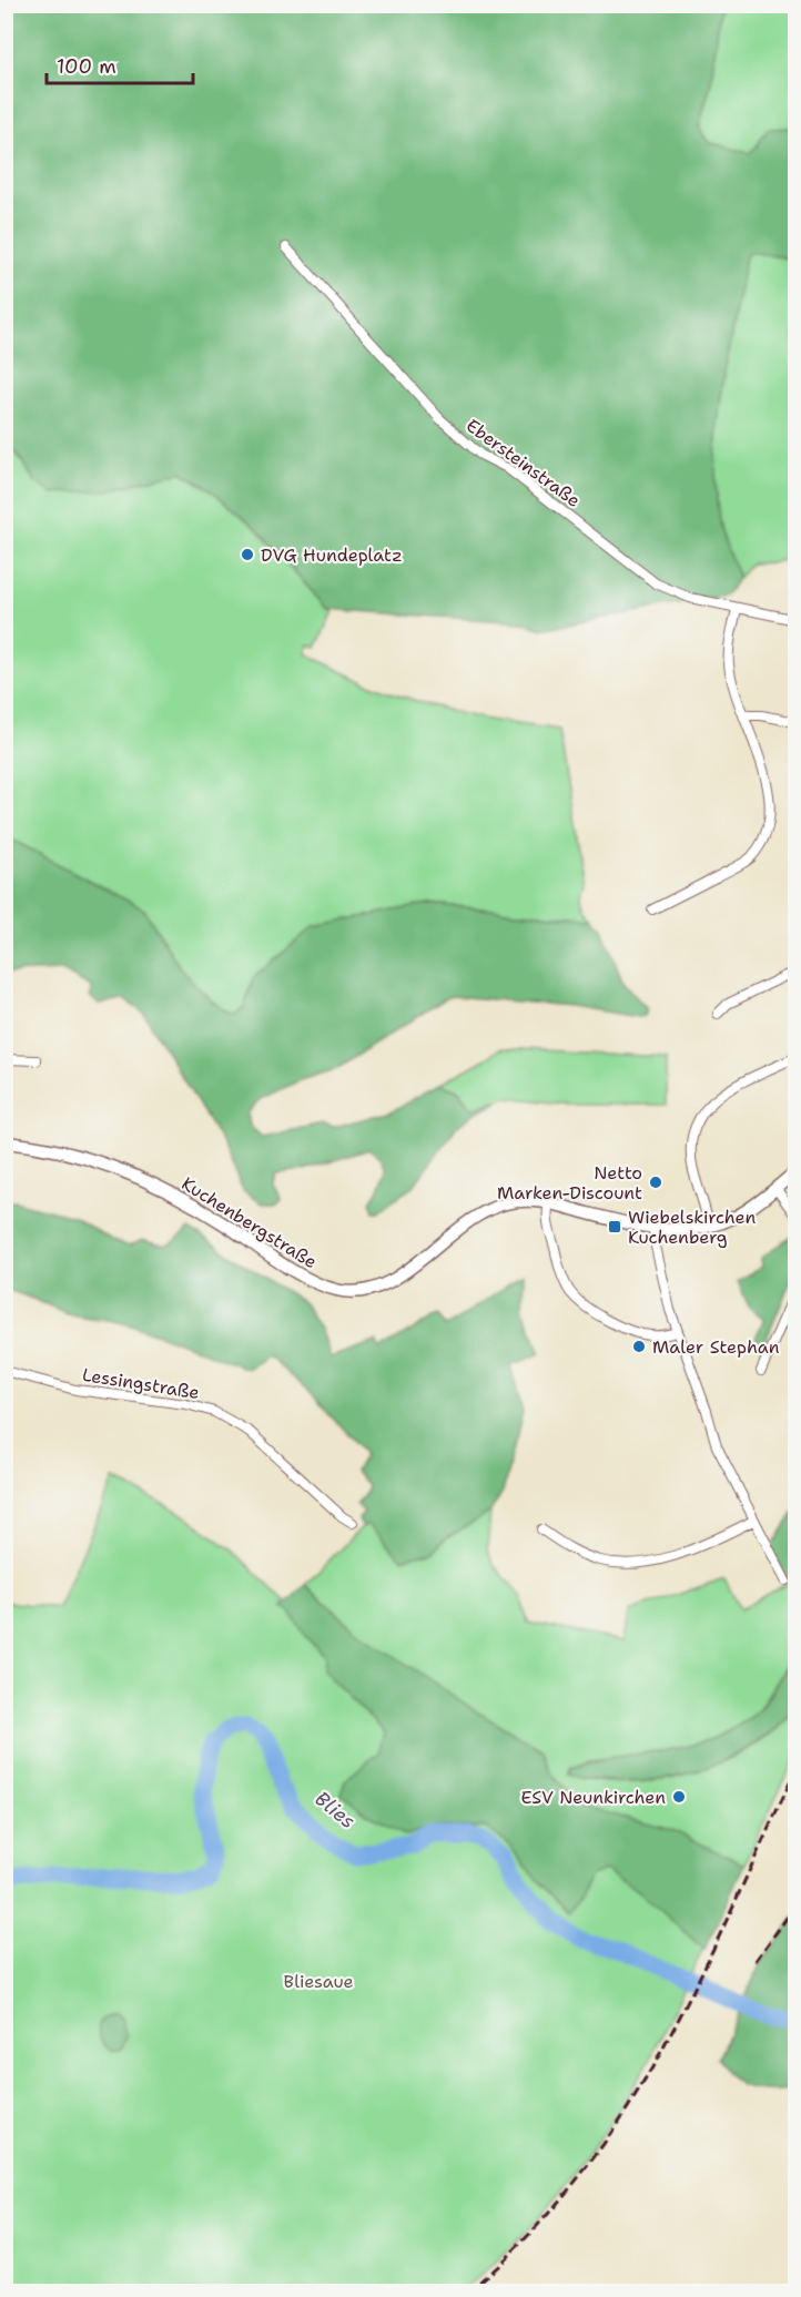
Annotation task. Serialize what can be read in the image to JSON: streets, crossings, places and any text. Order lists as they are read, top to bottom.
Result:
{
  "streets": {
    "main road": ["Kuchenbergstraße"],
    "street": ["Ebersteinstraße", "Lessingstraße"]
  },
  "water": ["Blies"],
  "parks": ["Bliesaue"],
  "places": {
    "other": [
      "DVG Hundeplatz",
      "Netto Marken-Discount",
      "Maler Stephan",
      "ESV Neunkirchen"
    ],
    "transit": ["Wiebelskirchen Kuchenberg"]
  },
  "scale_bar": "100 m"
}
